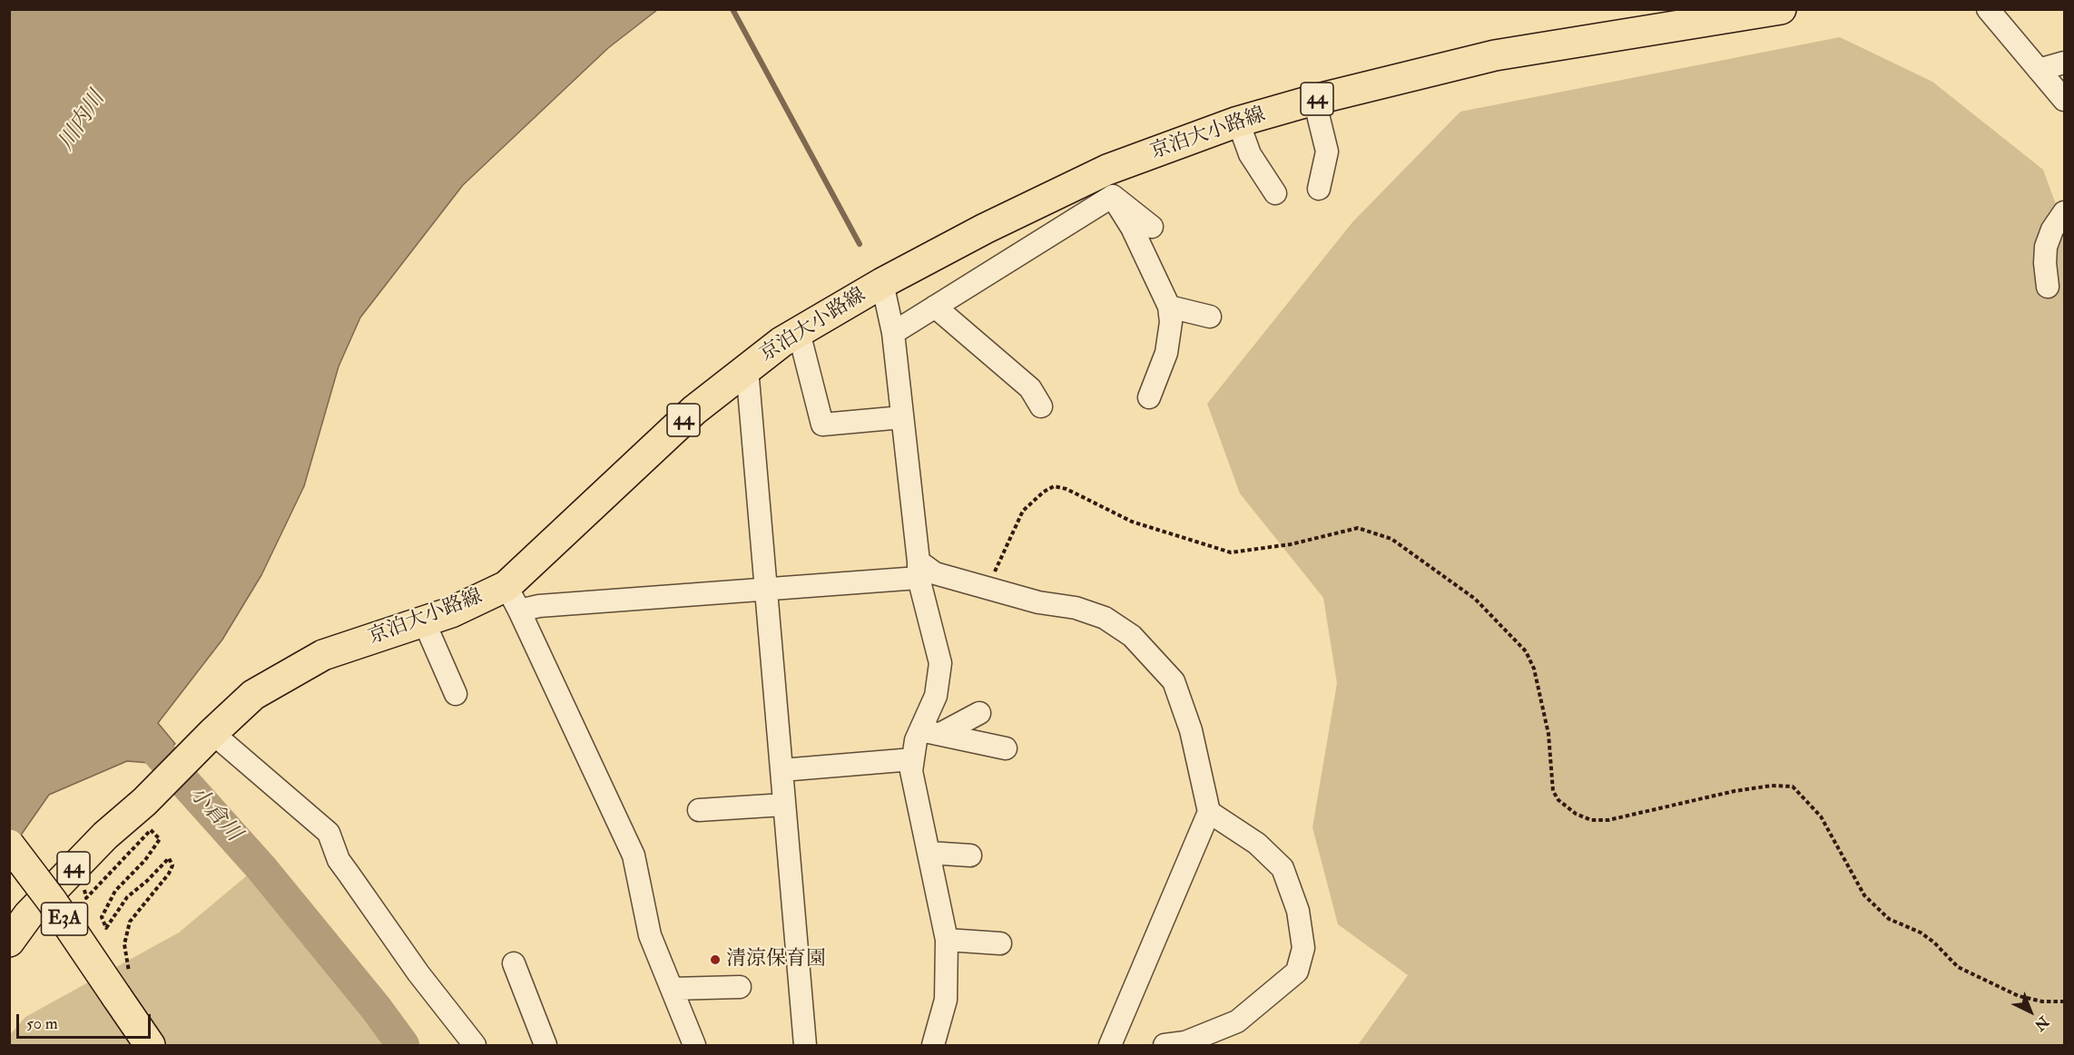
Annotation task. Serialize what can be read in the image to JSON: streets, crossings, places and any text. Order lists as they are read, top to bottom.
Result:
{
  "streets": {
    "main road": ["44", "京泊大小路線", "E3A"]
  },
  "water": ["川内川", "小倉川"],
  "places": ["清涼保育園"],
  "scale_bar": "50 m",
  "north": "bottom right"
}
